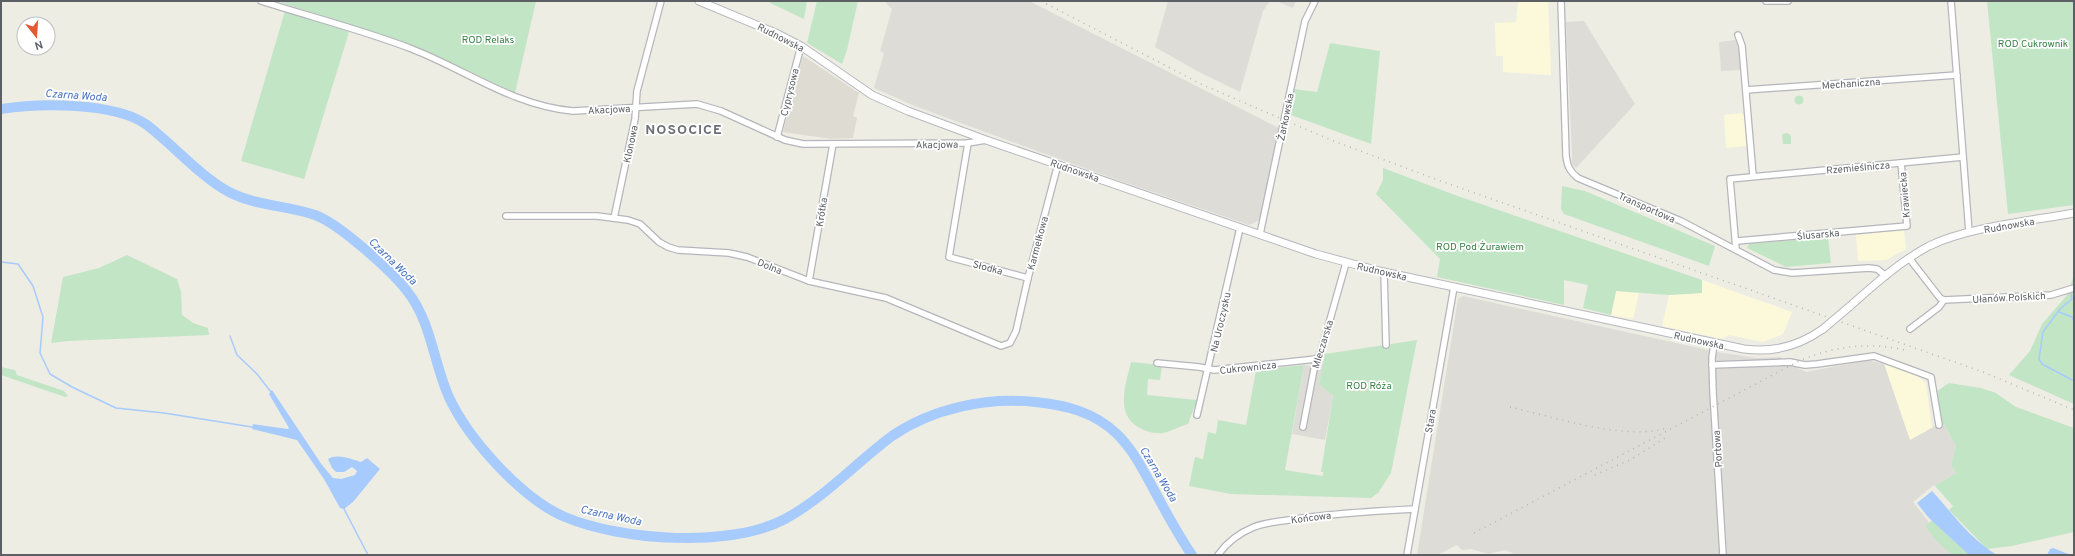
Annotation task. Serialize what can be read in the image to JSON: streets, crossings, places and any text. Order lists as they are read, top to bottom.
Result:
{
  "streets": {
    "main road": ["Rudnowska"],
    "street": [
      "Mechaniczna",
      "Cyprysowa",
      "Akacjowa",
      "Żarkowska",
      "Klonowa",
      "Rzemieślnicza",
      "Krawiecka",
      "Transportowa",
      "Krótka",
      "Ślusarska",
      "Karmelkowa",
      "Dolna",
      "Słodka",
      "Ułanów Polskich",
      "Na Uroczysku",
      "Mleczarska",
      "Cukrownicza",
      "Stara",
      "Portowa",
      "Końcowa"
    ]
  },
  "crossings": [
    ["Rudnowska", "Cyprysowa"],
    ["Rudnowska", "Akacjowa"],
    ["Rudnowska", "Żarkowska"],
    ["Rudnowska", "Transportowa"],
    ["Rudnowska", "Karmelkowa"],
    ["Rudnowska", "Na Uroczysku"],
    ["Rudnowska", "Mleczarska"],
    ["Rudnowska", "Stara"],
    ["Rudnowska", "Portowa"],
    ["Cyprysowa", "Akacjowa"],
    ["Akacjowa", "Klonowa"],
    ["Akacjowa", "Krótka"],
    ["Akacjowa", "Słodka"],
    ["Klonowa", "Dolna"],
    ["Rzemieślnicza", "Krawiecka"],
    ["Rzemieślnicza", "Ślusarska"],
    ["Krawiecka", "Ślusarska"],
    ["Krótka", "Dolna"],
    ["Karmelkowa", "Dolna"],
    ["Karmelkowa", "Słodka"],
    ["Na Uroczysku", "Cukrownicza"],
    ["Mleczarska", "Cukrownicza"],
    ["Stara", "Końcowa"]
  ],
  "districts": ["NOSOCICE"],
  "water": ["Czarna Woda"],
  "parks": [
    "ROD Relaks",
    "ROD Cukrownik",
    "ROD Pod Żurawiem",
    "ROD Róża"
  ],
  "north": "bottom"
}
